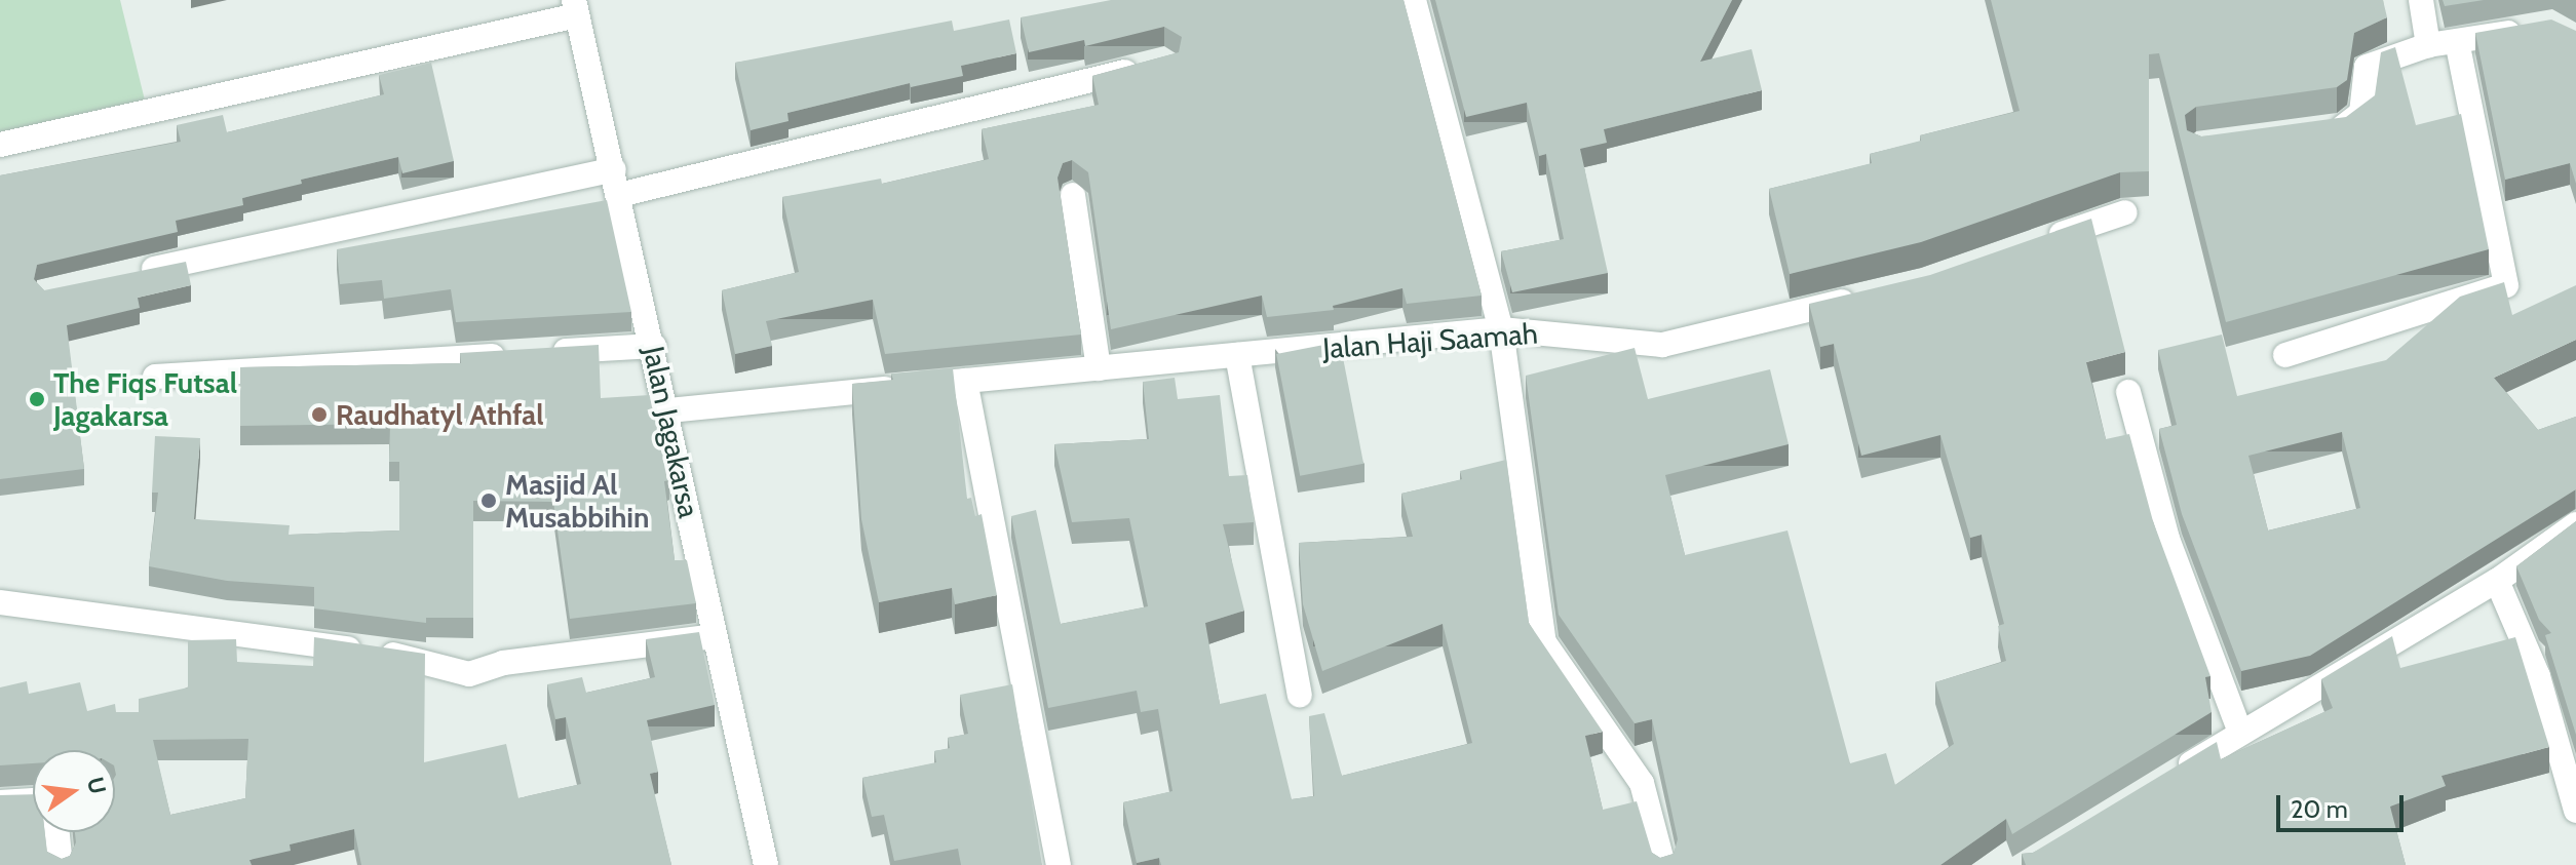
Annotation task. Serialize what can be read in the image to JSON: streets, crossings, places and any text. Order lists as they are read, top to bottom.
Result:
{
  "streets": {
    "street": ["Jalan Haji Saamah", "Jalan Jagakarsa"]
  },
  "crossings": [
    ["Jalan Haji Saamah", "Jalan Jagakarsa"]
  ],
  "places": ["The Fiqs Futsal Jagakarsa", "Raudhatyl Athfal", "Masjid Al Musabbihin"],
  "scale_bar": "20 m",
  "north": "right"
}
